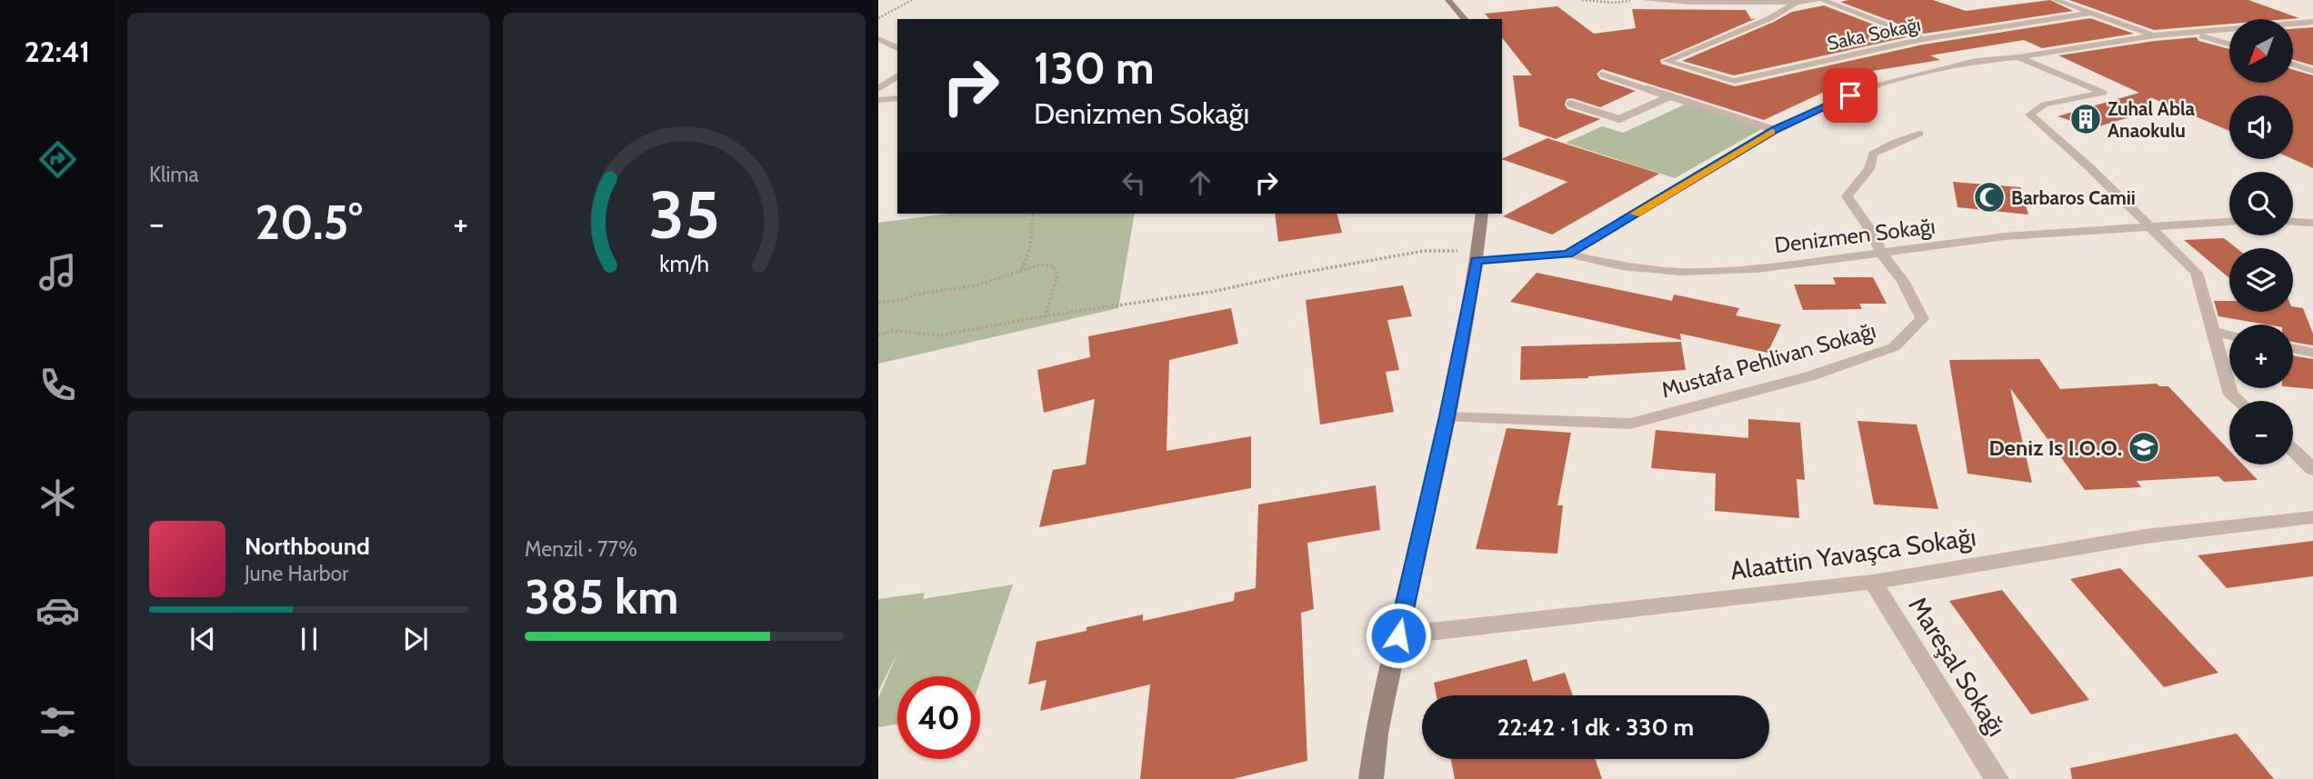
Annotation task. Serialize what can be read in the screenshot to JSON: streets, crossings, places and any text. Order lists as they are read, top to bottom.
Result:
{
  "streets": {
    "street": [
      "Saka Sokağı",
      "Denizmen Sokağı",
      "Mustafa Pehlivan Sokağı",
      "Alaattin Yavaşca Sokağı",
      "Mareşal Sokağı"
    ]
  },
  "crossings": [
    ["Denizmen Sokağı", "Mustafa Pehlivan Sokağı"],
    ["Alaattin Yavaşca Sokağı", "Mareşal Sokağı"]
  ],
  "places": {
    "building": ["Zuhal Abla Anaokulu"],
    "mosque": ["Barbaros Camii"],
    "school or university": ["Deniz Is I.O.O."]
  },
  "north": "bottom left",
  "page": {
    "tabs": "22:41",
    "tile": [
      "Klima",
      ["Menzil · 77%", "385 km"]
    ],
    "map_buttons": ["+", "−"],
    "turn": ["130 m", "Denizmen Sokağı"],
    "heat": ["−", "20.5°", "+"],
    "song": ["Northbound", "June Harbor"],
    "limit": "40",
    "trip": "22:42 · 1 dk · 330 m",
    "gauge": ["35", "km/h"]
  }
}
